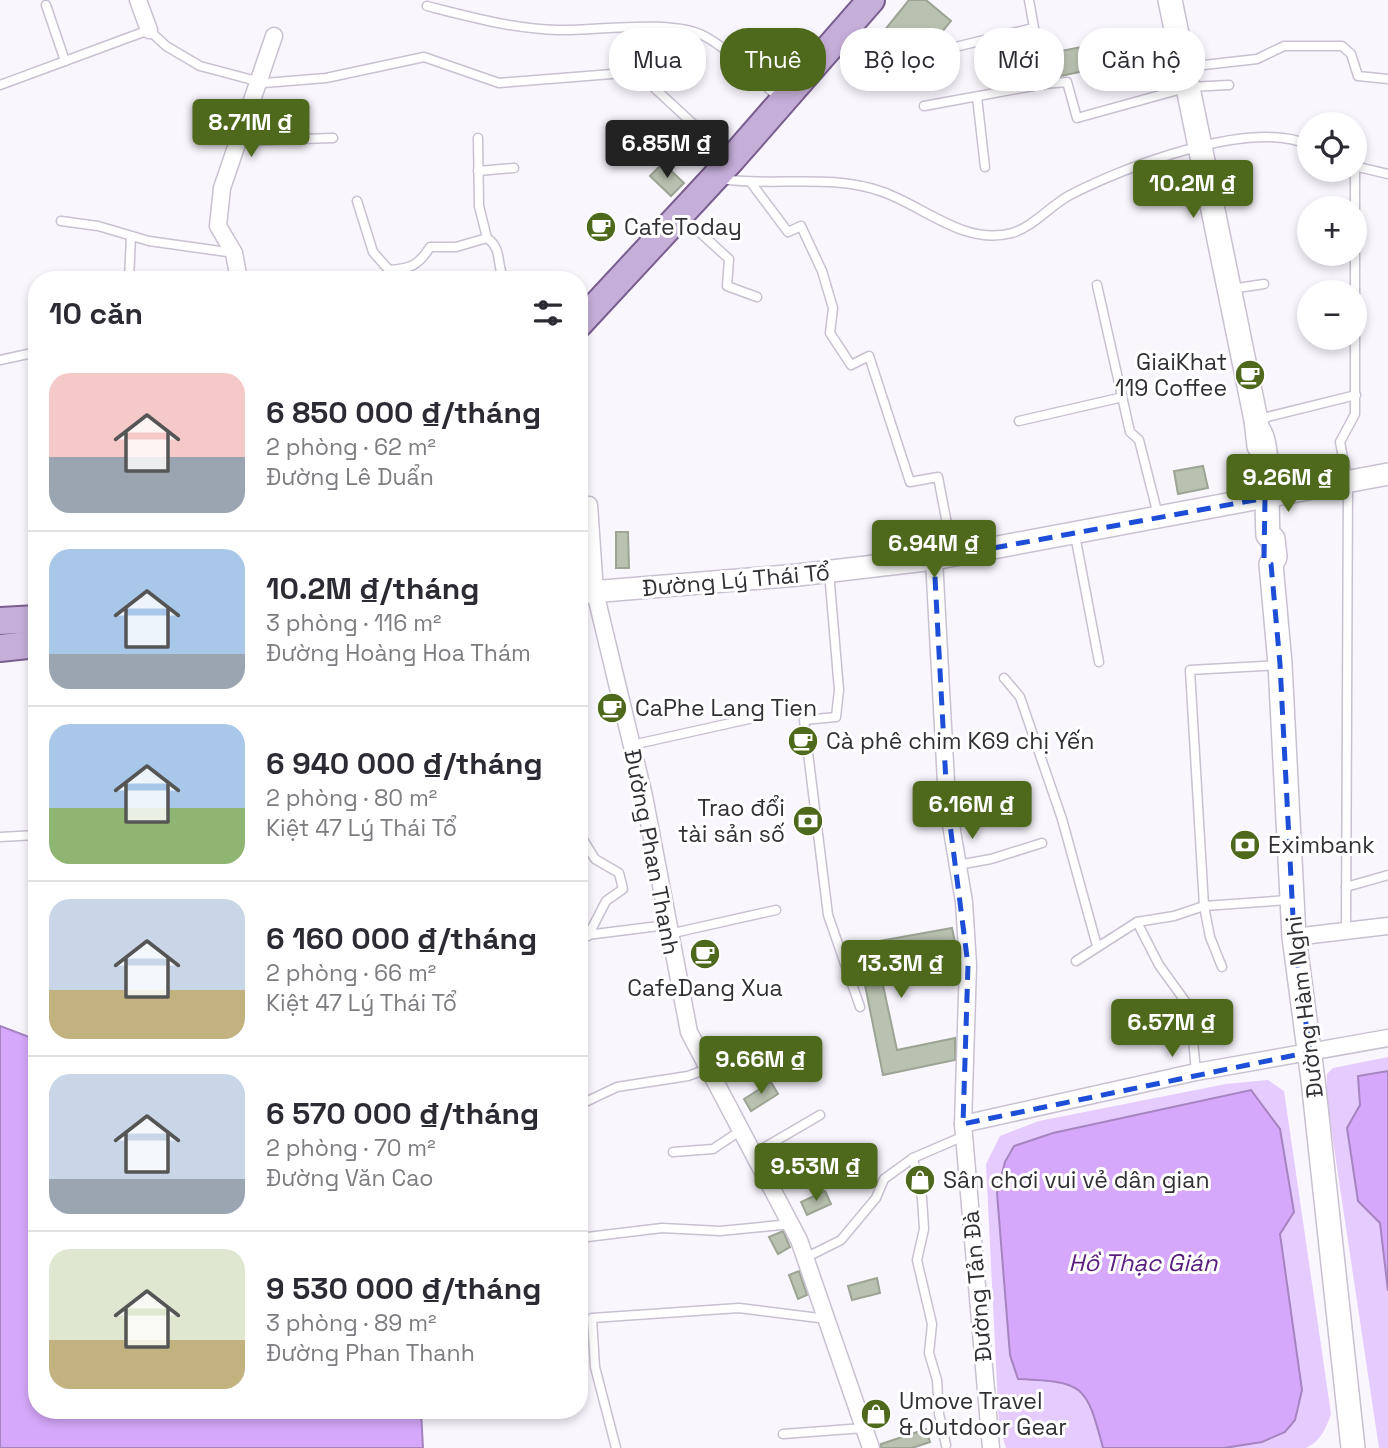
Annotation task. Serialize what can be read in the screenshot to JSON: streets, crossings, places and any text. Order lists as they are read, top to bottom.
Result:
{
  "streets": {
    "main road": ["Đường Hàm Nghi"],
    "street": ["Đường Lý Thái Tổ", "Đường Phan Thanh", "Đường Tản Đà"]
  },
  "crossings": [
    ["Đường Lý Thái Tổ", "Đường Hàm Nghi"],
    ["Đường Lý Thái Tổ", "Đường Tản Đà"]
  ],
  "water": ["Hồ Thạc Gián"],
  "places": {
    "cafe": [
      "CafeToday",
      "GiaiKhat 119 Coffee",
      "CaPhe Lang Tien",
      "Cà phê chim K69 chị Yến",
      "CafeDang Xua"
    ],
    "bank": ["Trao đổi tài sản số", "Eximbank"],
    "shop": ["Sân chơi vui vẻ dân gian", "Umove Travel & Outdoor Gear"]
  },
  "page": {
    "chip": [
      "Mua",
      "Thuê",
      "Bộ lọc",
      "Mới",
      "Căn hộ"
    ],
    "price": [
      "8.71M ₫",
      "6.85M ₫",
      "10.2M ₫",
      "9.26M ₫",
      "6.94M ₫",
      "6.16M ₫",
      "13.3M ₫",
      "6.57M ₫",
      "9.66M ₫",
      "9.53M ₫"
    ],
    "map_buttons": ["+", "−"],
    "heading": "10 căn",
    "list": [
      {
        "name": "6 850 000 ₫/tháng",
        "note": "2 phòng · 62 m² · Đường Lê Duẩn"
      },
      {
        "name": "10.2M ₫/tháng",
        "note": "3 phòng · 116 m² · Đường Hoàng Hoa Thám"
      },
      {
        "name": "6 940 000 ₫/tháng",
        "note": "2 phòng · 80 m² · Kiệt 47 Lý Thái Tổ"
      },
      {
        "name": "6 160 000 ₫/tháng",
        "note": "2 phòng · 66 m² · Kiệt 47 Lý Thái Tổ"
      },
      {
        "name": "6 570 000 ₫/tháng",
        "note": "2 phòng · 70 m² · Đường Văn Cao"
      },
      {
        "name": "9 530 000 ₫/tháng",
        "note": "3 phòng · 89 m² · Đường Phan Thanh"
      }
    ]
  }
}
